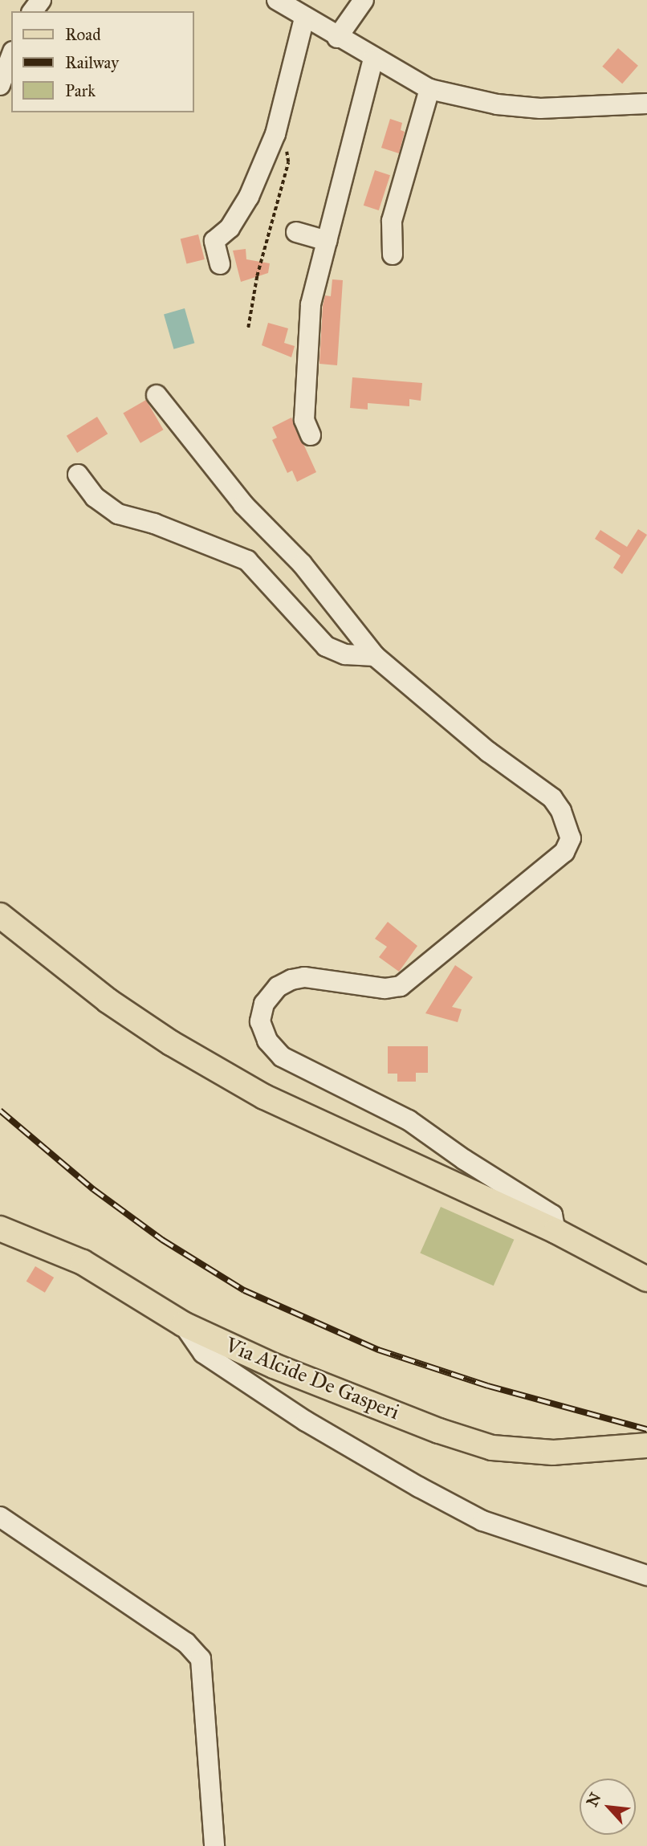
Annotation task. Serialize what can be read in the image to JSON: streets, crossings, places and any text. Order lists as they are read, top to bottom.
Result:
{
  "streets": {
    "main road": ["Via Alcide De Gasperi"]
  },
  "legend": ["Road", "Railway", "Park"],
  "north": "top left"
}
